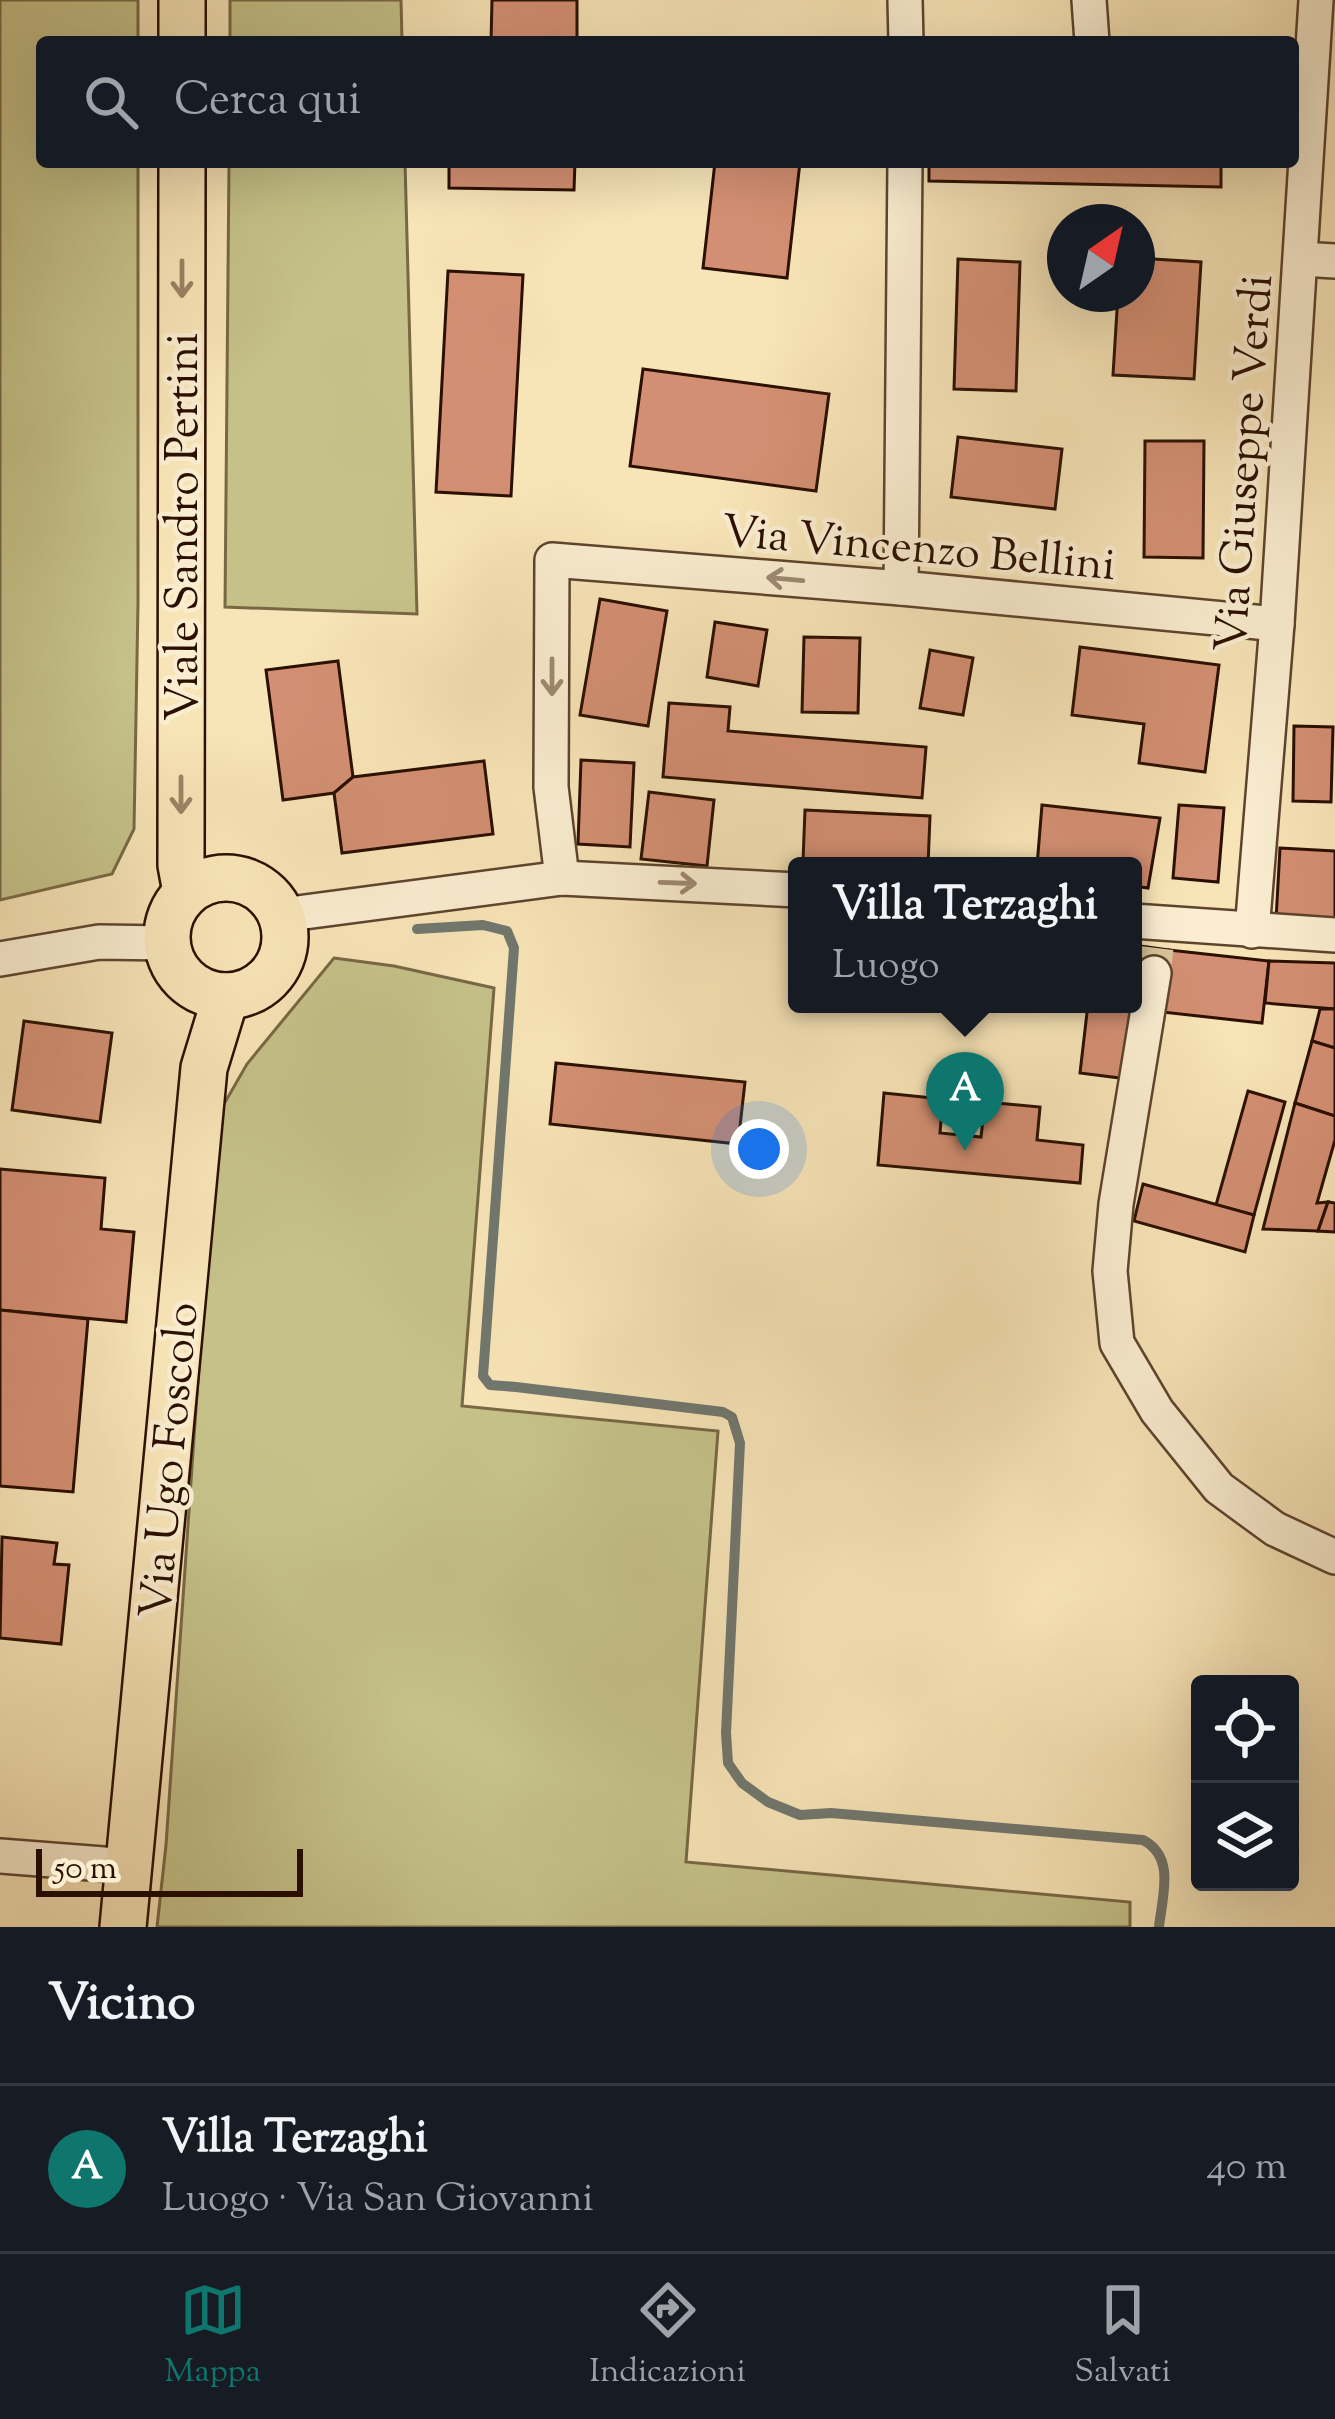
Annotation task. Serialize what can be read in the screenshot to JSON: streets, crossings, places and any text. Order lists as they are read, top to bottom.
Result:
{
  "streets": {
    "main road": ["Viale Sandro Pertini", "Via Ugo Foscolo"],
    "street": ["Via Giuseppe Verdi", "Via Vincenzo Bellini"]
  },
  "crossings": [
    ["Via Giuseppe Verdi", "Via Vincenzo Bellini"],
    ["Viale Sandro Pertini", "Via Ugo Foscolo"]
  ],
  "one_way": ["Viale Sandro Pertini"],
  "scale_bar": "50 m",
  "north": "top right",
  "page": {
    "search": "Cerca qui",
    "popup": ["Villa Terzaghi", "Luogo"],
    "pins": "A",
    "scale": "50 m",
    "heading": "Vicino",
    "list": [
      {
        "mark": "A",
        "name": "Villa Terzaghi",
        "note": "Luogo · Via San Giovanni",
        "value": "40 m"
      }
    ],
    "nav": ["Mappa", "Indicazioni", "Salvati"]
  }
}
